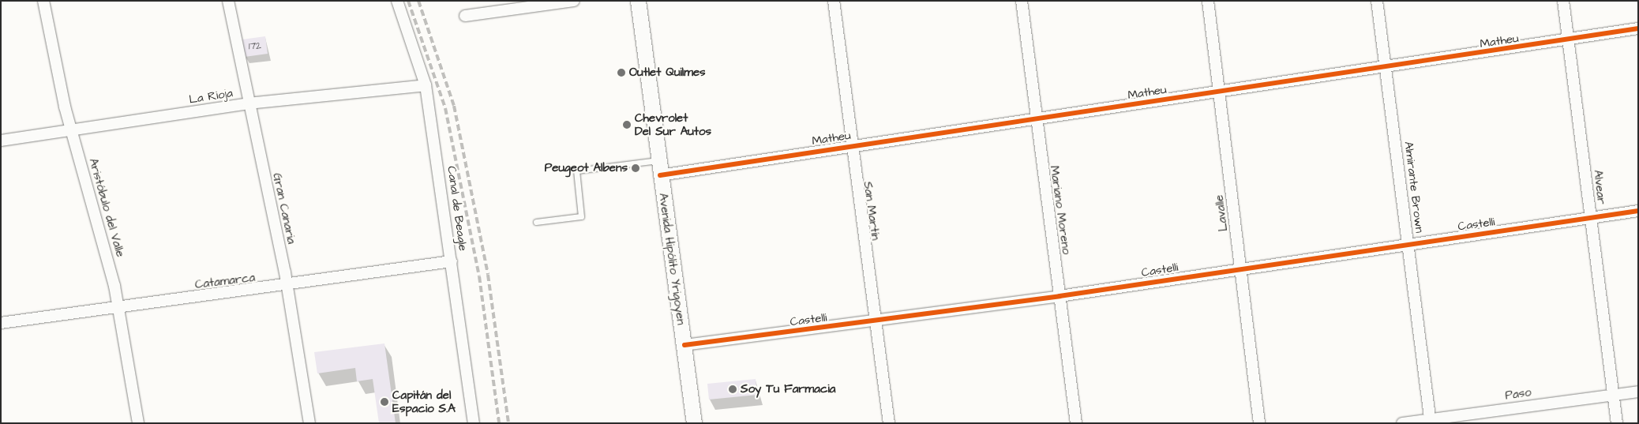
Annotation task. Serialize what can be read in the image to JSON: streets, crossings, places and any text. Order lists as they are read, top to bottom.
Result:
{
  "streets": {
    "main road": ["Avenida Hipólito Yrigoyen"],
    "street": [
      "Matheu",
      "La Rioja",
      "Almirante Brown",
      "Alvear",
      "Aristóbulo del Valle",
      "Gran Canaria",
      "Canal de Beagle",
      "Mariano Moreno",
      "San Martín",
      "Lavalle",
      "Castelli",
      "Catamarca",
      "Paso"
    ]
  },
  "crossings": [
    ["Matheu", "Almirante Brown"],
    ["Matheu", "Alvear"],
    ["Matheu", "Mariano Moreno"],
    ["Matheu", "San Martín"],
    ["Matheu", "Lavalle"],
    ["Matheu", "Avenida Hipólito Yrigoyen"],
    ["La Rioja", "Aristóbulo del Valle"],
    ["La Rioja", "Gran Canaria"],
    ["La Rioja", "Canal de Beagle"],
    ["Almirante Brown", "Castelli"],
    ["Almirante Brown", "Paso"],
    ["Alvear", "Castelli"],
    ["Alvear", "Paso"],
    ["Aristóbulo del Valle", "Catamarca"],
    ["Gran Canaria", "Catamarca"],
    ["Canal de Beagle", "Catamarca"],
    ["Mariano Moreno", "Castelli"],
    ["San Martín", "Castelli"],
    ["Lavalle", "Castelli"],
    ["Castelli", "Avenida Hipólito Yrigoyen"]
  ],
  "places": [
    "Outlet Quilmes",
    "Chevrolet Del Sur Autos",
    "Peugeot Albens",
    "Soy Tu Farmacia",
    "Capitán del Espacio S.A"
  ],
  "house_numbers": ["172"]
}
